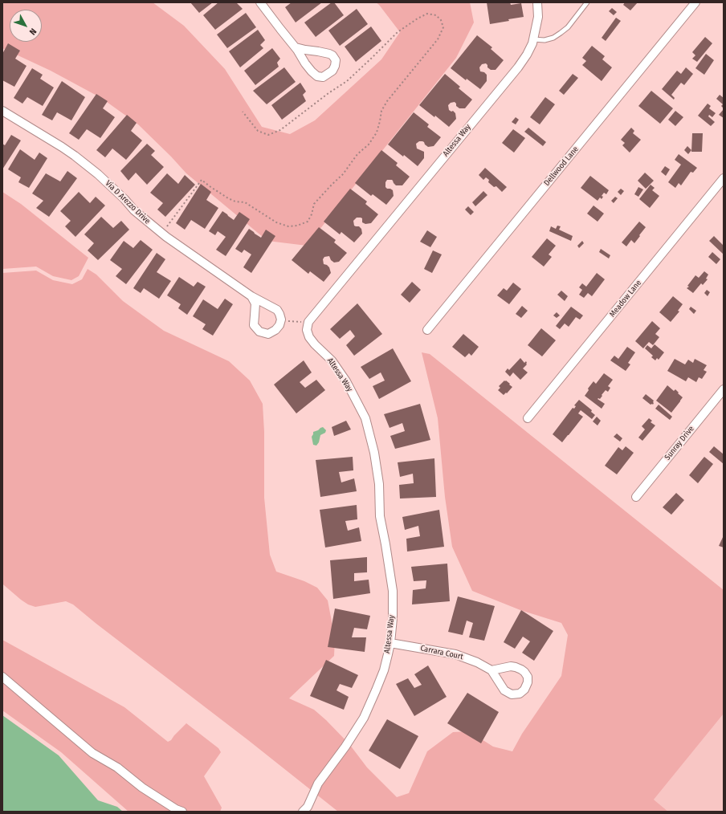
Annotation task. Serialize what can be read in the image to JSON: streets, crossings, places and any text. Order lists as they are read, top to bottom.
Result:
{
  "streets": {
    "street": [
      "Altessa Way",
      "Dellwood Lane",
      "Via D Arezzo Drive",
      "Meadow Lane",
      "Sunray Drive",
      "Carrara Court"
    ]
  },
  "crossings": [
    ["Altessa Way", "Carrara Court"]
  ],
  "north": "bottom right"
}
